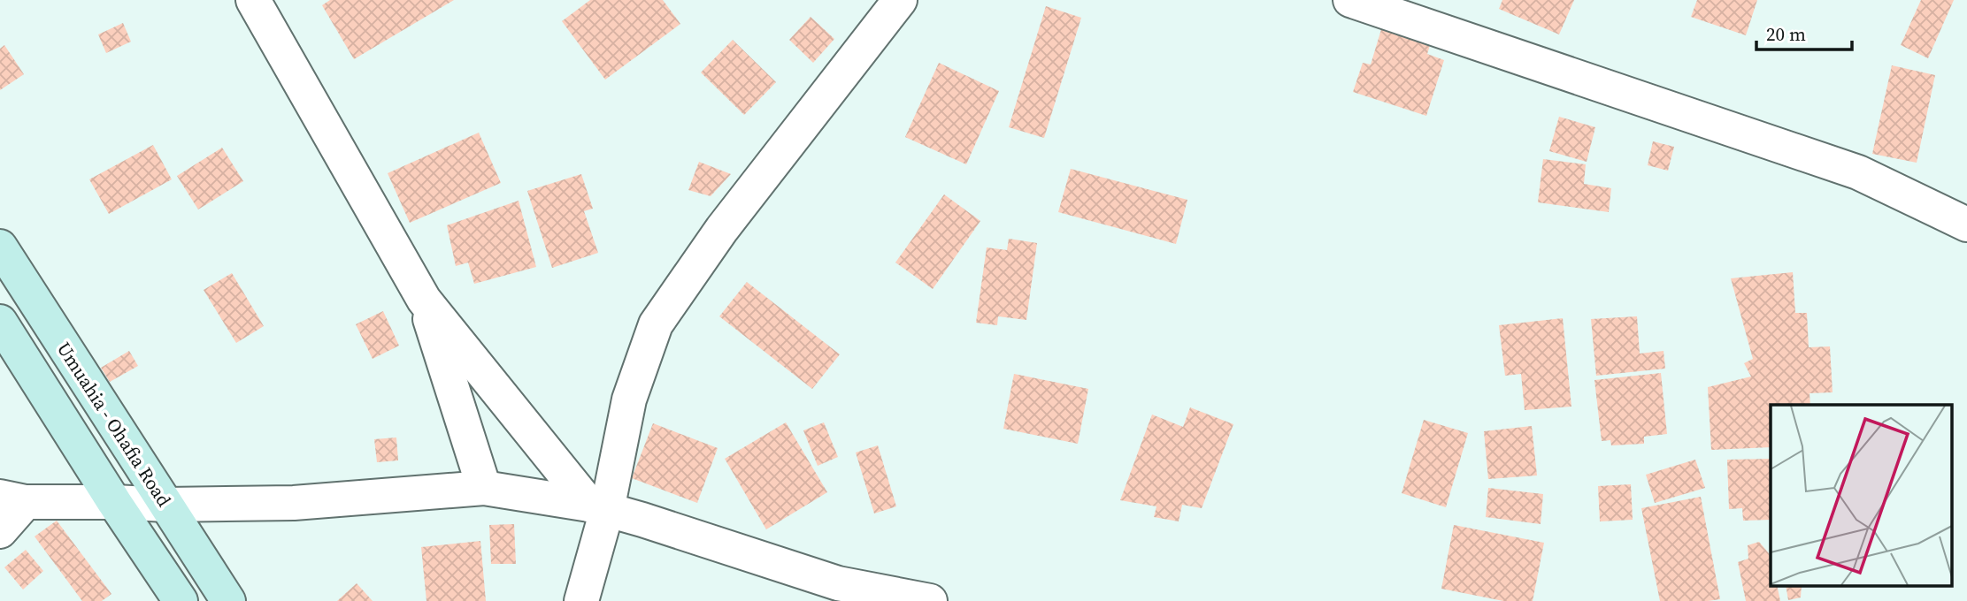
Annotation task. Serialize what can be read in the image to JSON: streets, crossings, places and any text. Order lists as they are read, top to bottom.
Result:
{
  "streets": {
    "main road": ["Umuahia - Ohafia Road"]
  },
  "scale_bar": "20 m"
}
